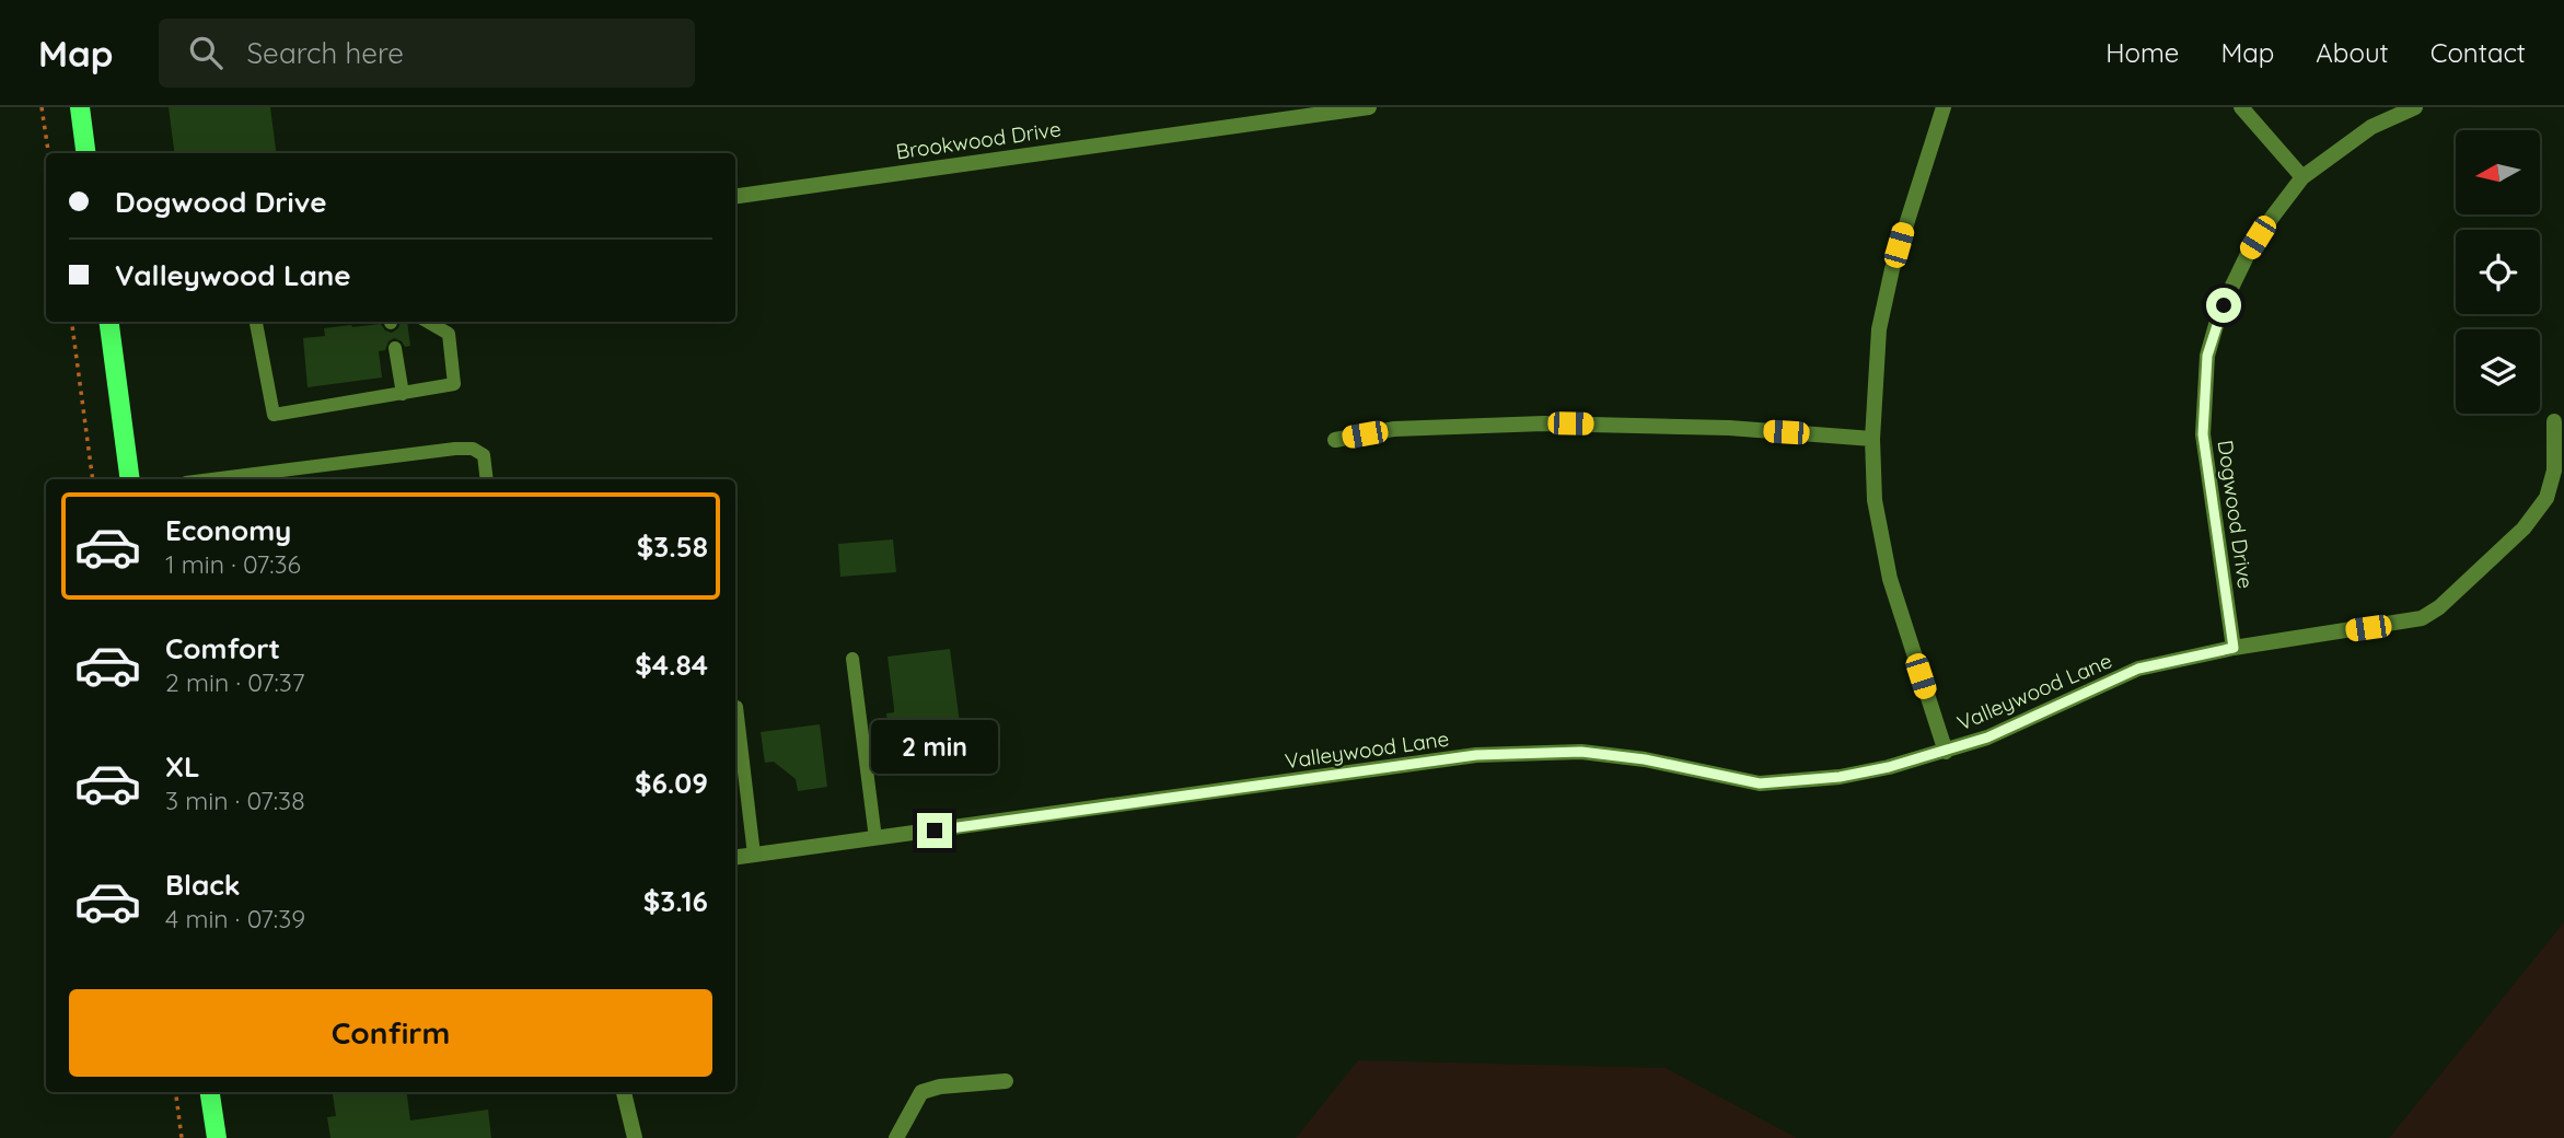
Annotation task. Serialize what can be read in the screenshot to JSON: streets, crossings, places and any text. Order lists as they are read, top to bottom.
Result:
{
  "streets": {
    "street": ["Brookwood Drive", "Dogwood Drive", "Valleywood Lane"]
  },
  "crossings": [
    ["Dogwood Drive", "Valleywood Lane"]
  ],
  "north": "left",
  "page": {
    "header": "Map",
    "search": "Search here",
    "nav": [
      "Home",
      "Map",
      "About",
      "Contact"
    ],
    "banner": ["Dogwood Drive", "Valleywood Lane"],
    "list": [
      {
        "name": "Economy",
        "note": "1 min · 07:36",
        "value": "$3.58"
      },
      {
        "name": "Comfort",
        "note": "2 min · 07:37",
        "value": "$4.84"
      },
      {
        "name": "XL",
        "note": "3 min · 07:38",
        "value": "$6.09"
      },
      {
        "name": "Black",
        "note": "4 min · 07:39",
        "value": "$3.16"
      }
    ],
    "bubble": "2 min",
    "buttons": "Confirm"
  }
}
